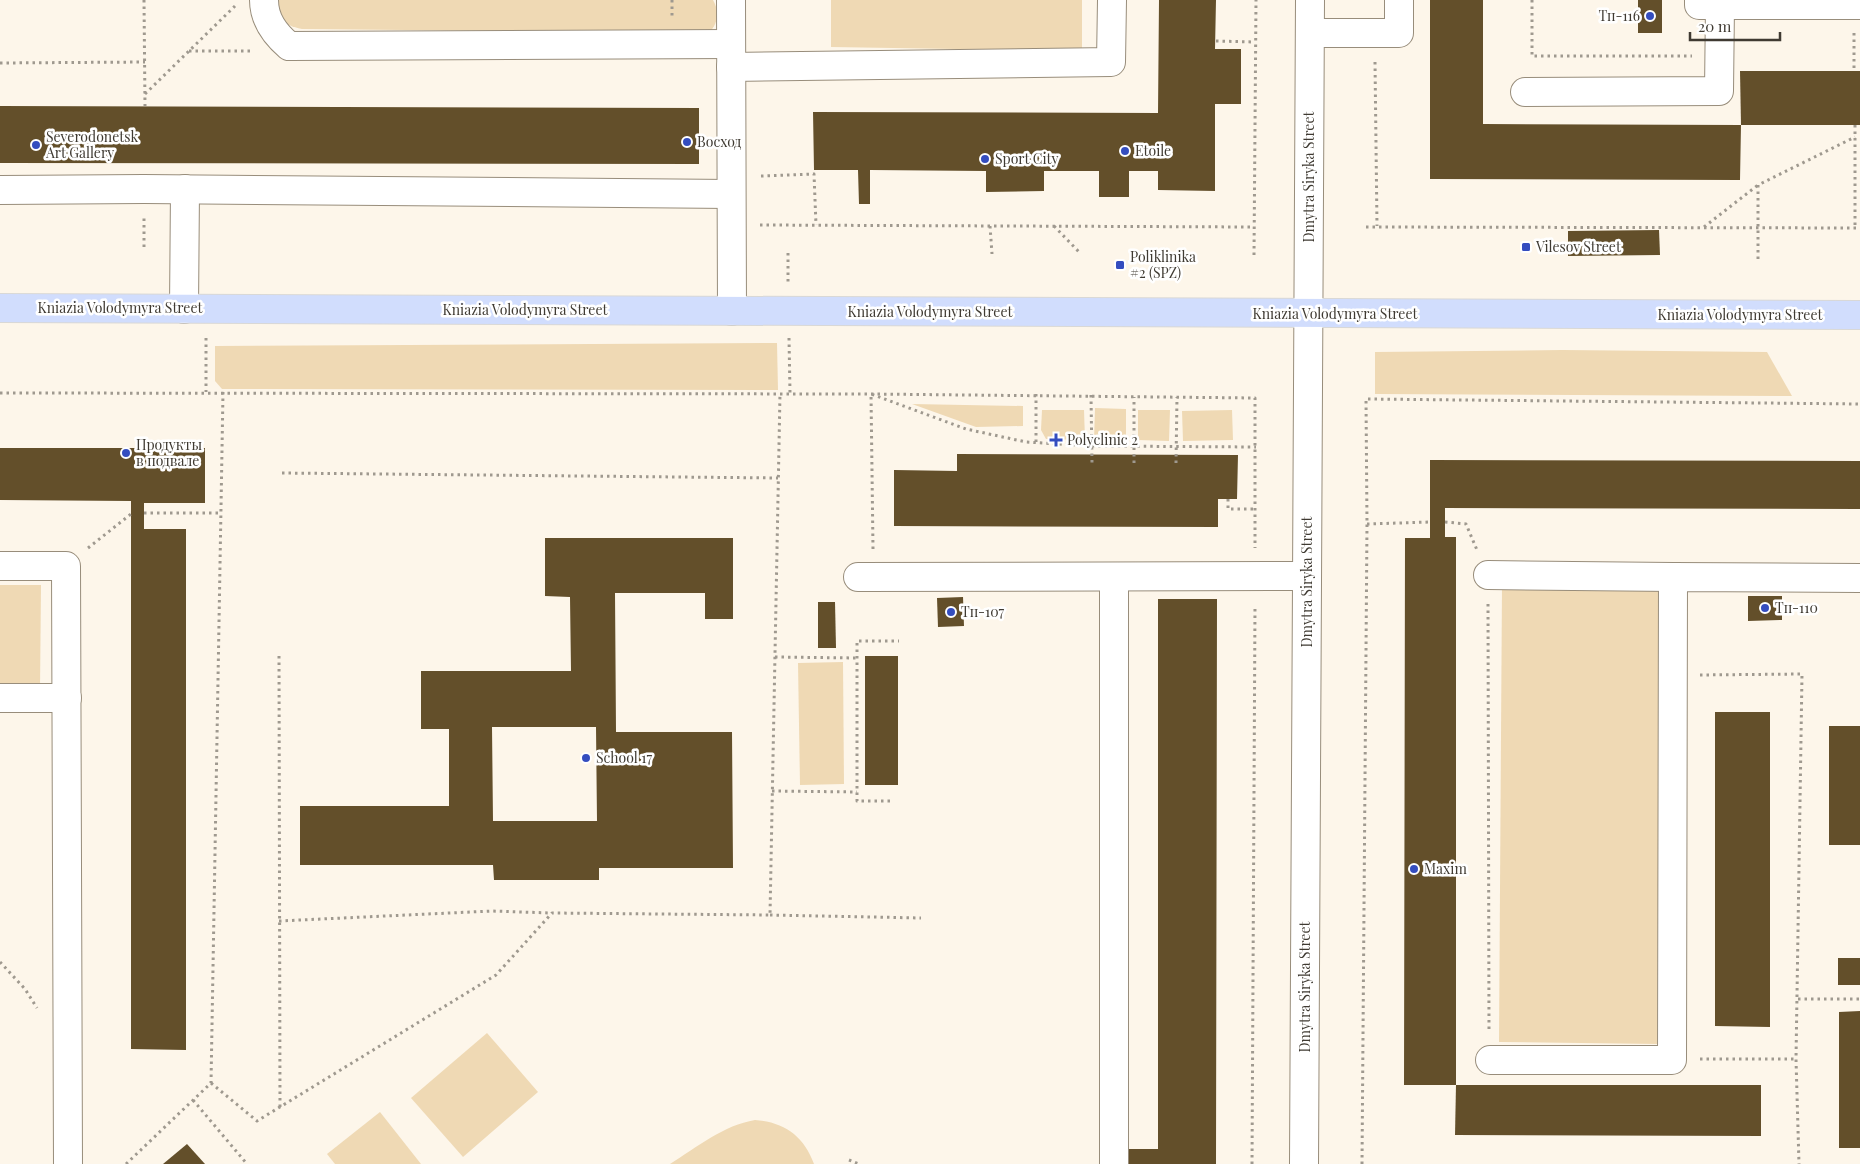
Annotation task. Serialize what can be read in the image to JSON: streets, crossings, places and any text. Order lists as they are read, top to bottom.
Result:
{
  "streets": {
    "main road": ["Kniazia Volodymyra Street"],
    "street": ["Dmytra Siryka Street"]
  },
  "crossings": [
    ["Dmytra Siryka Street", "Kniazia Volodymyra Street"]
  ],
  "places": {
    "other": [
      "Тп-116",
      "Восход",
      "Severodonetsk Art Gallery",
      "Etoile",
      "Sport City",
      "Продукты в подвале",
      "Тп-110",
      "Тп-107",
      "School 17",
      "Maxim"
    ],
    "transit": ["Vilesov Street", "Poliklinika #2 (SPZ)"],
    "health": ["Polyclinic 2"]
  },
  "scale_bar": "20 m"
}
